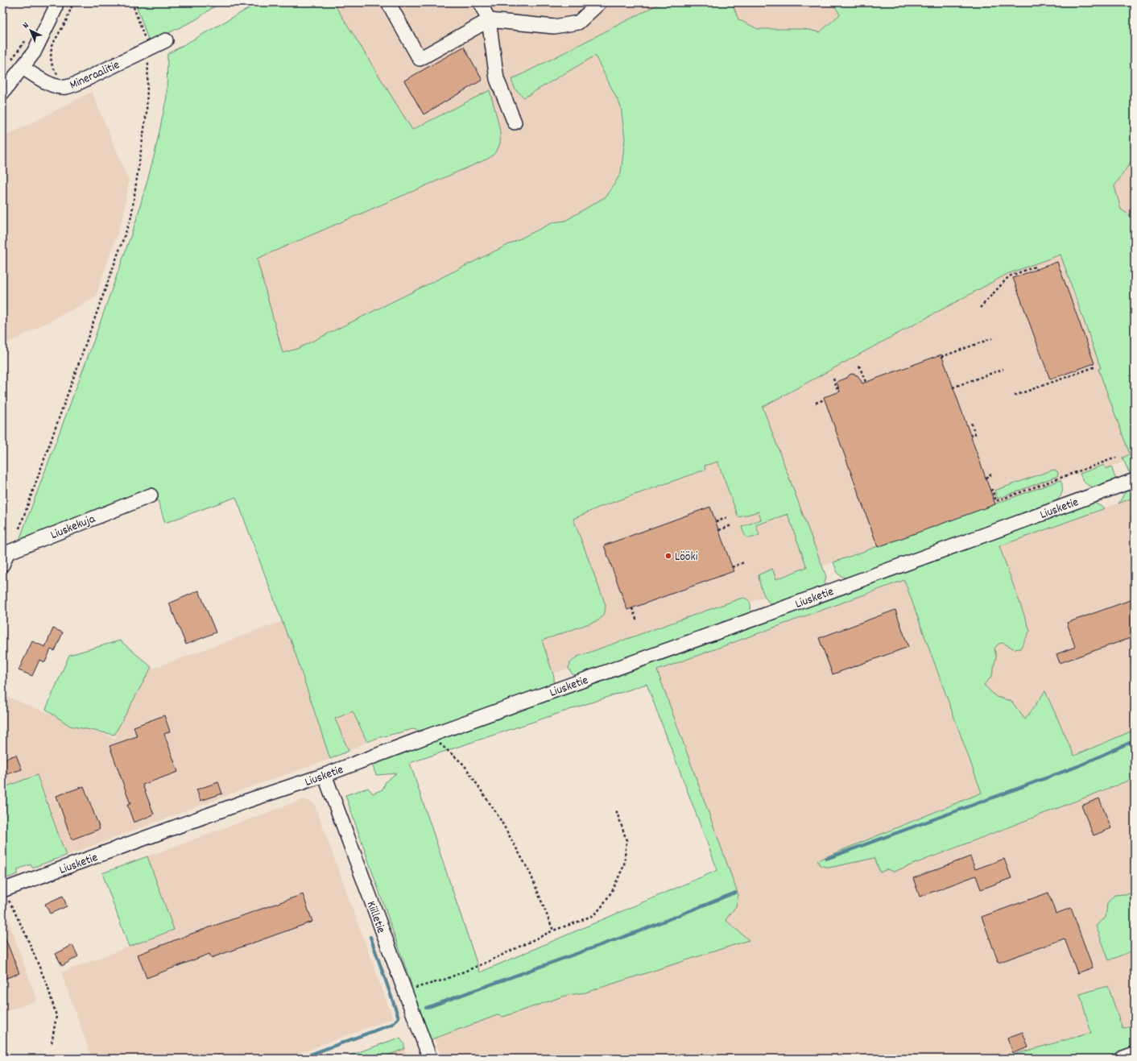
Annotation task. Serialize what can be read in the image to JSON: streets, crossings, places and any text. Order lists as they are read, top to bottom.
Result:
{
  "streets": {
    "street": [
      "Mineraalitie",
      "Liusketie",
      "Liuskekuja",
      "Kiilletie"
    ]
  },
  "crossings": [
    ["Liusketie", "Kiilletie"]
  ],
  "places": ["Lööki"],
  "north": "top left"
}
